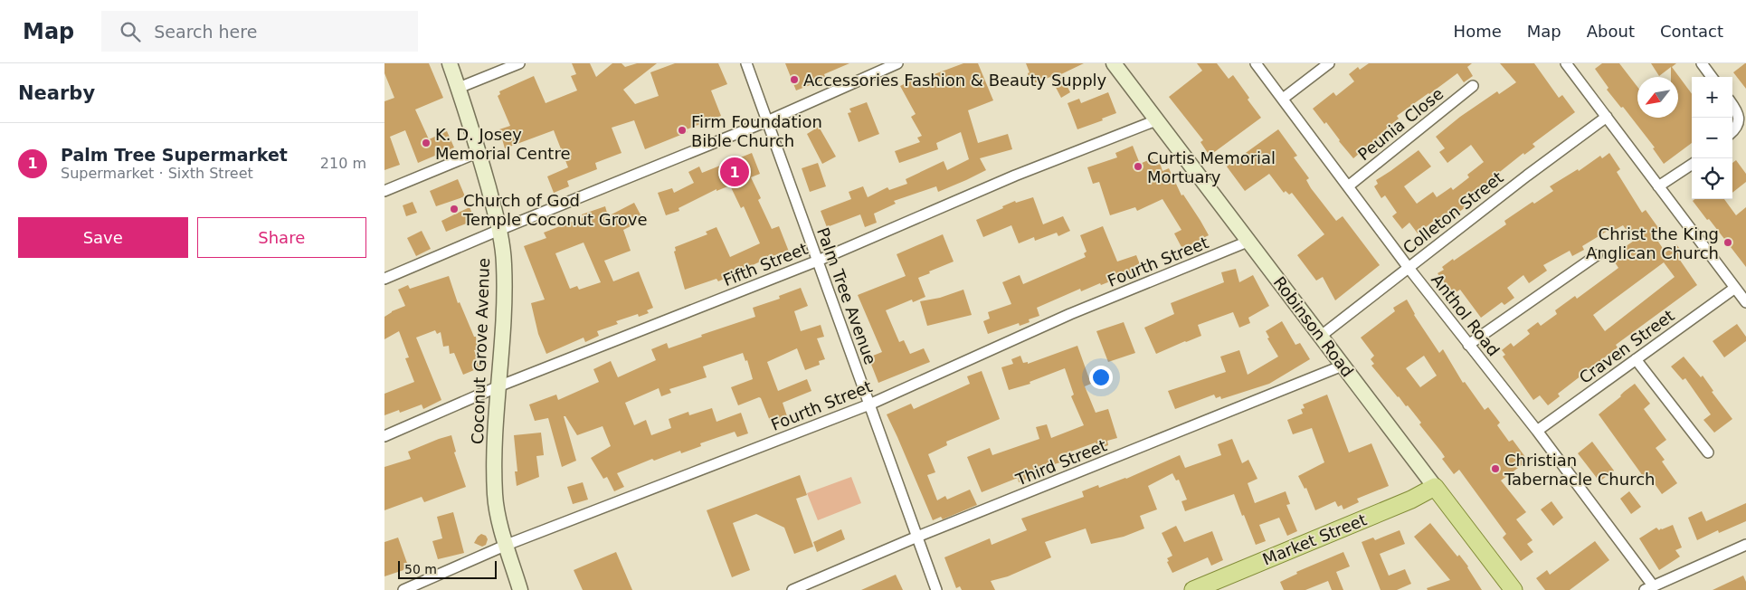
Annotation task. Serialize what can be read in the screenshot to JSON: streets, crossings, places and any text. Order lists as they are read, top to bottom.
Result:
{
  "streets": {
    "main road": ["Robinson Road", "Market Street"],
    "street": [
      "Peunia Close",
      "Colleton Street",
      "Fourth Street",
      "Fifth Street",
      "Palm Tree Avenue",
      "Anthol Road",
      "Craven Street",
      "Coconut Grove Avenue",
      "Third Street"
    ]
  },
  "crossings": [
    ["Peunia Close", "Anthol Road"],
    ["Colleton Street", "Anthol Road"],
    ["Colleton Street", "Robinson Road"],
    ["Fourth Street", "Palm Tree Avenue"],
    ["Fourth Street", "Robinson Road"],
    ["Fourth Street", "Coconut Grove Avenue"],
    ["Fifth Street", "Palm Tree Avenue"],
    ["Fifth Street", "Robinson Road"],
    ["Fifth Street", "Coconut Grove Avenue"],
    ["Palm Tree Avenue", "Third Street"],
    ["Anthol Road", "Craven Street"],
    ["Robinson Road", "Third Street"],
    ["Robinson Road", "Market Street"]
  ],
  "places": [
    "Accessories Fashion & Beauty Supply",
    "Firm Foundation Bible Church",
    "K. D. Josey Memorial Centre",
    "Curtis Memorial Mortuary",
    "Church of God Temple Coconut Grove",
    "Christ the King Anglican Church",
    "Christian Tabernacle Church"
  ],
  "scale_bar": "50 m",
  "north": "bottom left",
  "page": {
    "header": "Map",
    "search": "Search here",
    "nav": [
      "Home",
      "Map",
      "About",
      "Contact"
    ],
    "heading": "Nearby",
    "map_buttons": ["+", "−"],
    "list": [
      {
        "mark": "1",
        "name": "Palm Tree Supermarket",
        "note": "Supermarket · Sixth Street",
        "value": "210 m"
      }
    ],
    "pins": "1",
    "buttons": ["Save", "Share"],
    "scale": "50 m"
  }
}
